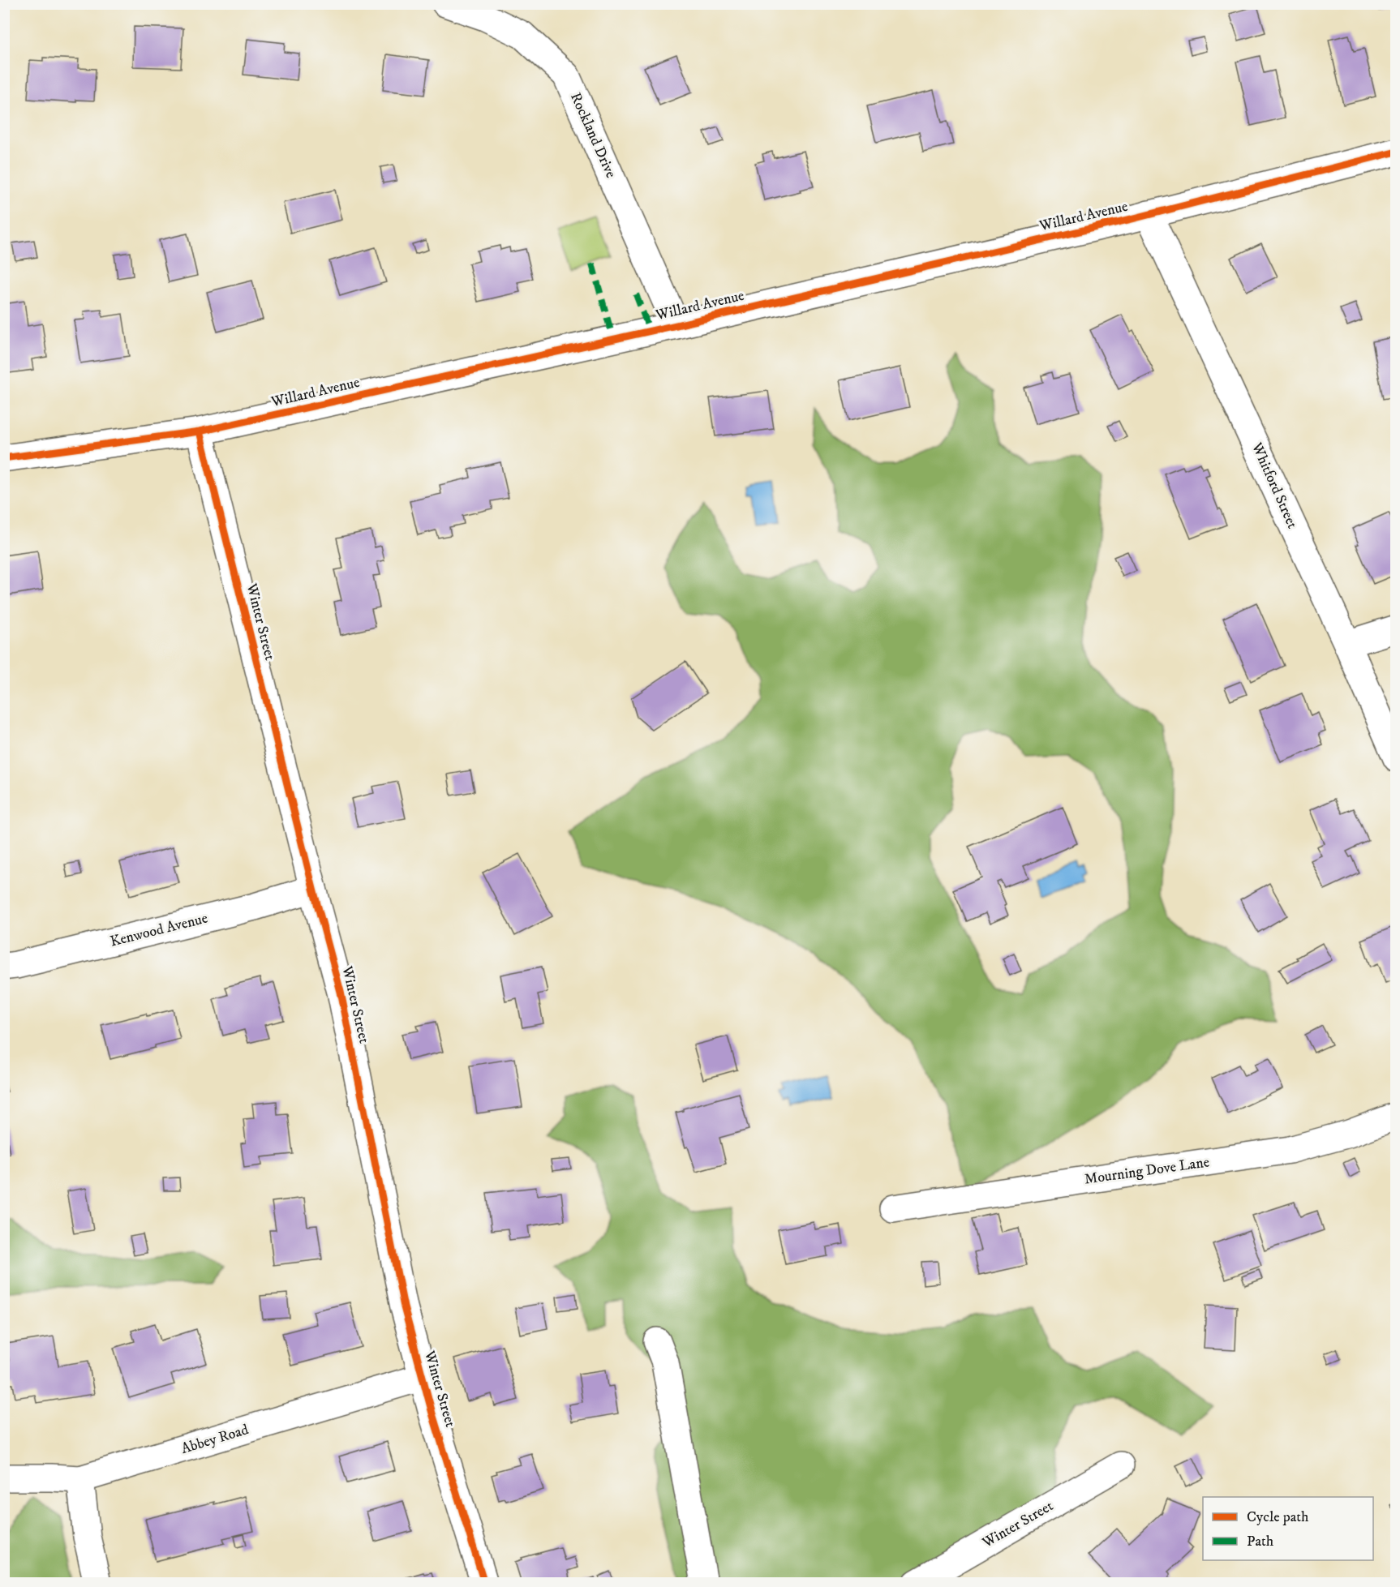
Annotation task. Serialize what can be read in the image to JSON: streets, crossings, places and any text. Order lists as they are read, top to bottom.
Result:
{
  "streets": {
    "street": [
      "Rockland Drive",
      "Willard Avenue",
      "Whitford Street",
      "Winter Street",
      "Kenwood Avenue",
      "Mourning Dove Lane",
      "Abbey Road"
    ]
  },
  "crossings": [
    ["Rockland Drive", "Willard Avenue"],
    ["Willard Avenue", "Whitford Street"],
    ["Willard Avenue", "Winter Street"],
    ["Winter Street", "Kenwood Avenue"],
    ["Winter Street", "Abbey Road"]
  ],
  "legend": ["Cycle path", "Path"]
}
